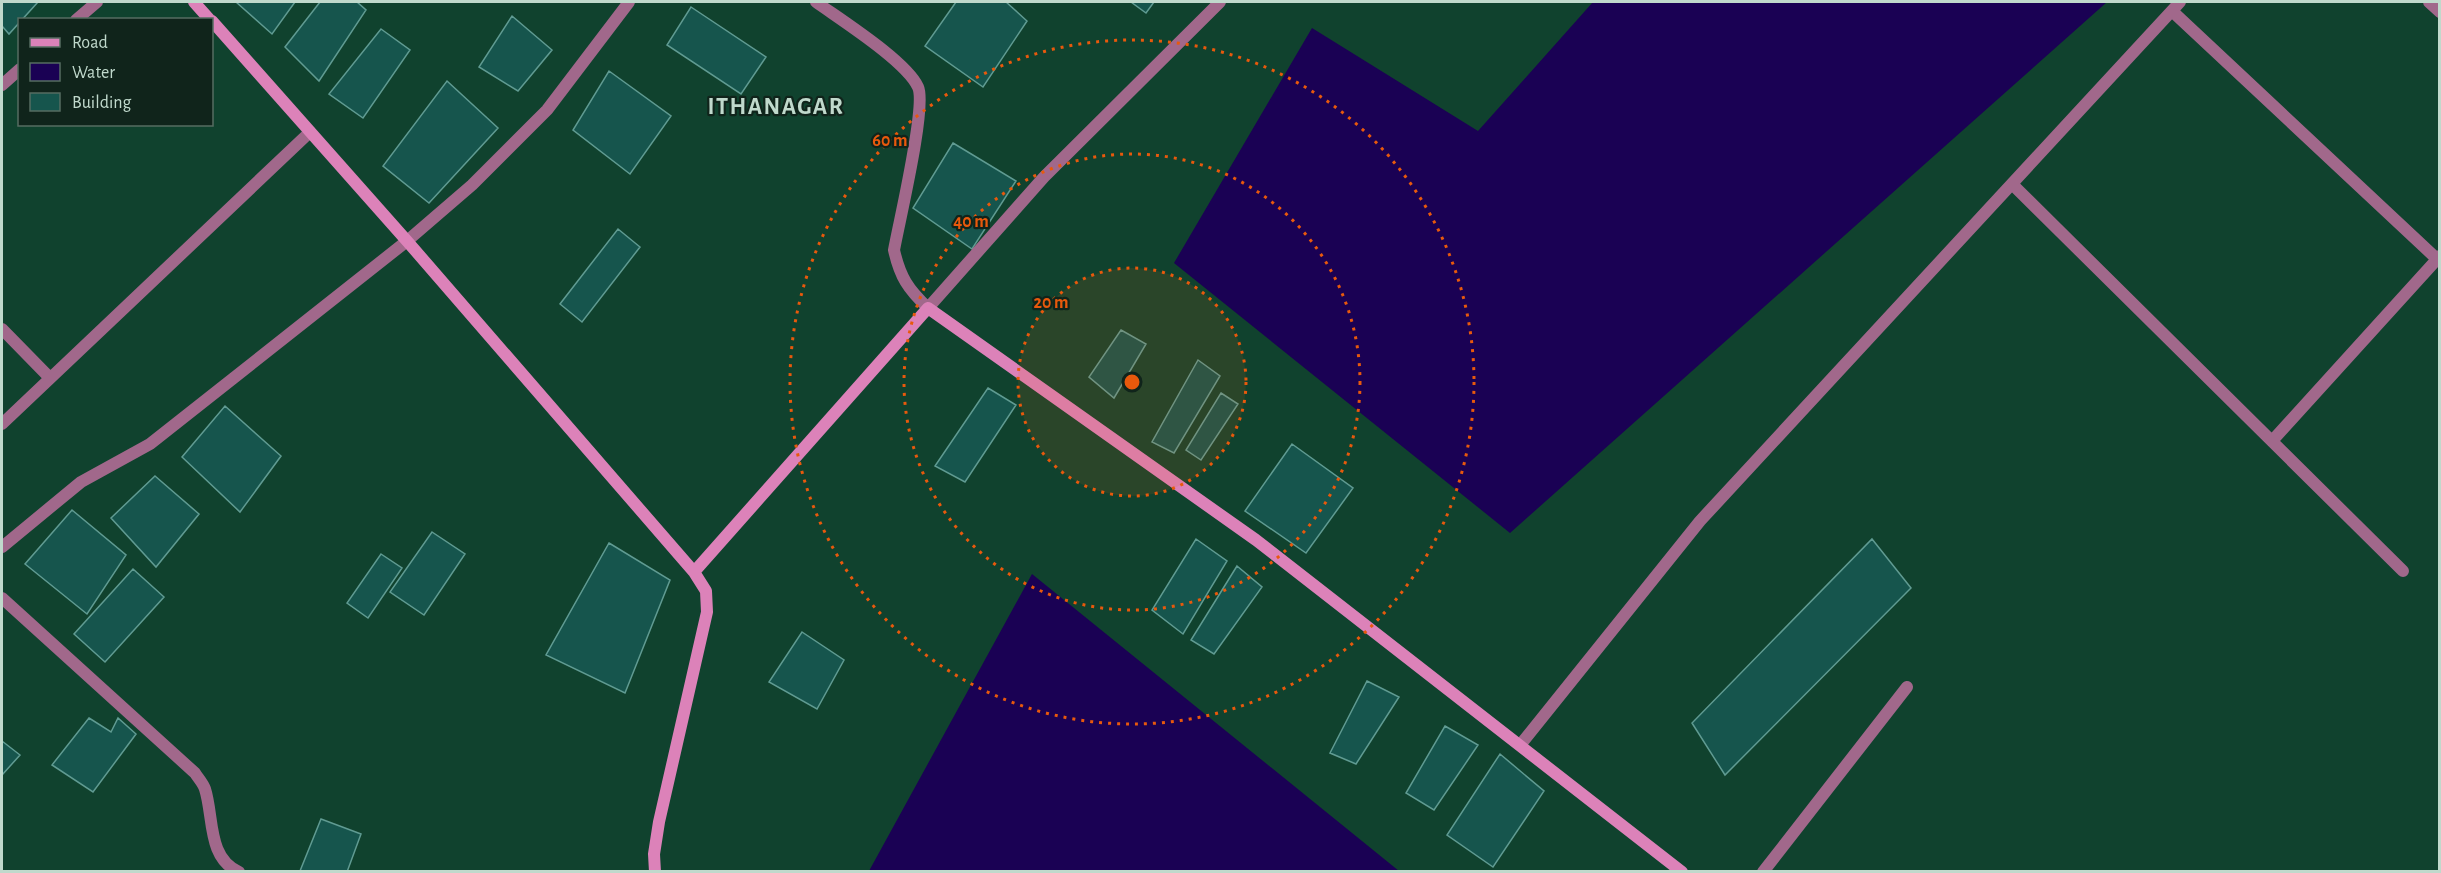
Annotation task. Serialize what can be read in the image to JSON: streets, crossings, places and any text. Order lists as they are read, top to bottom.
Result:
{
  "districts": ["ITHANAGAR"],
  "legend": ["Road", "Water", "Building"],
  "rings": ["60 m", "40 m", "20 m"]
}
